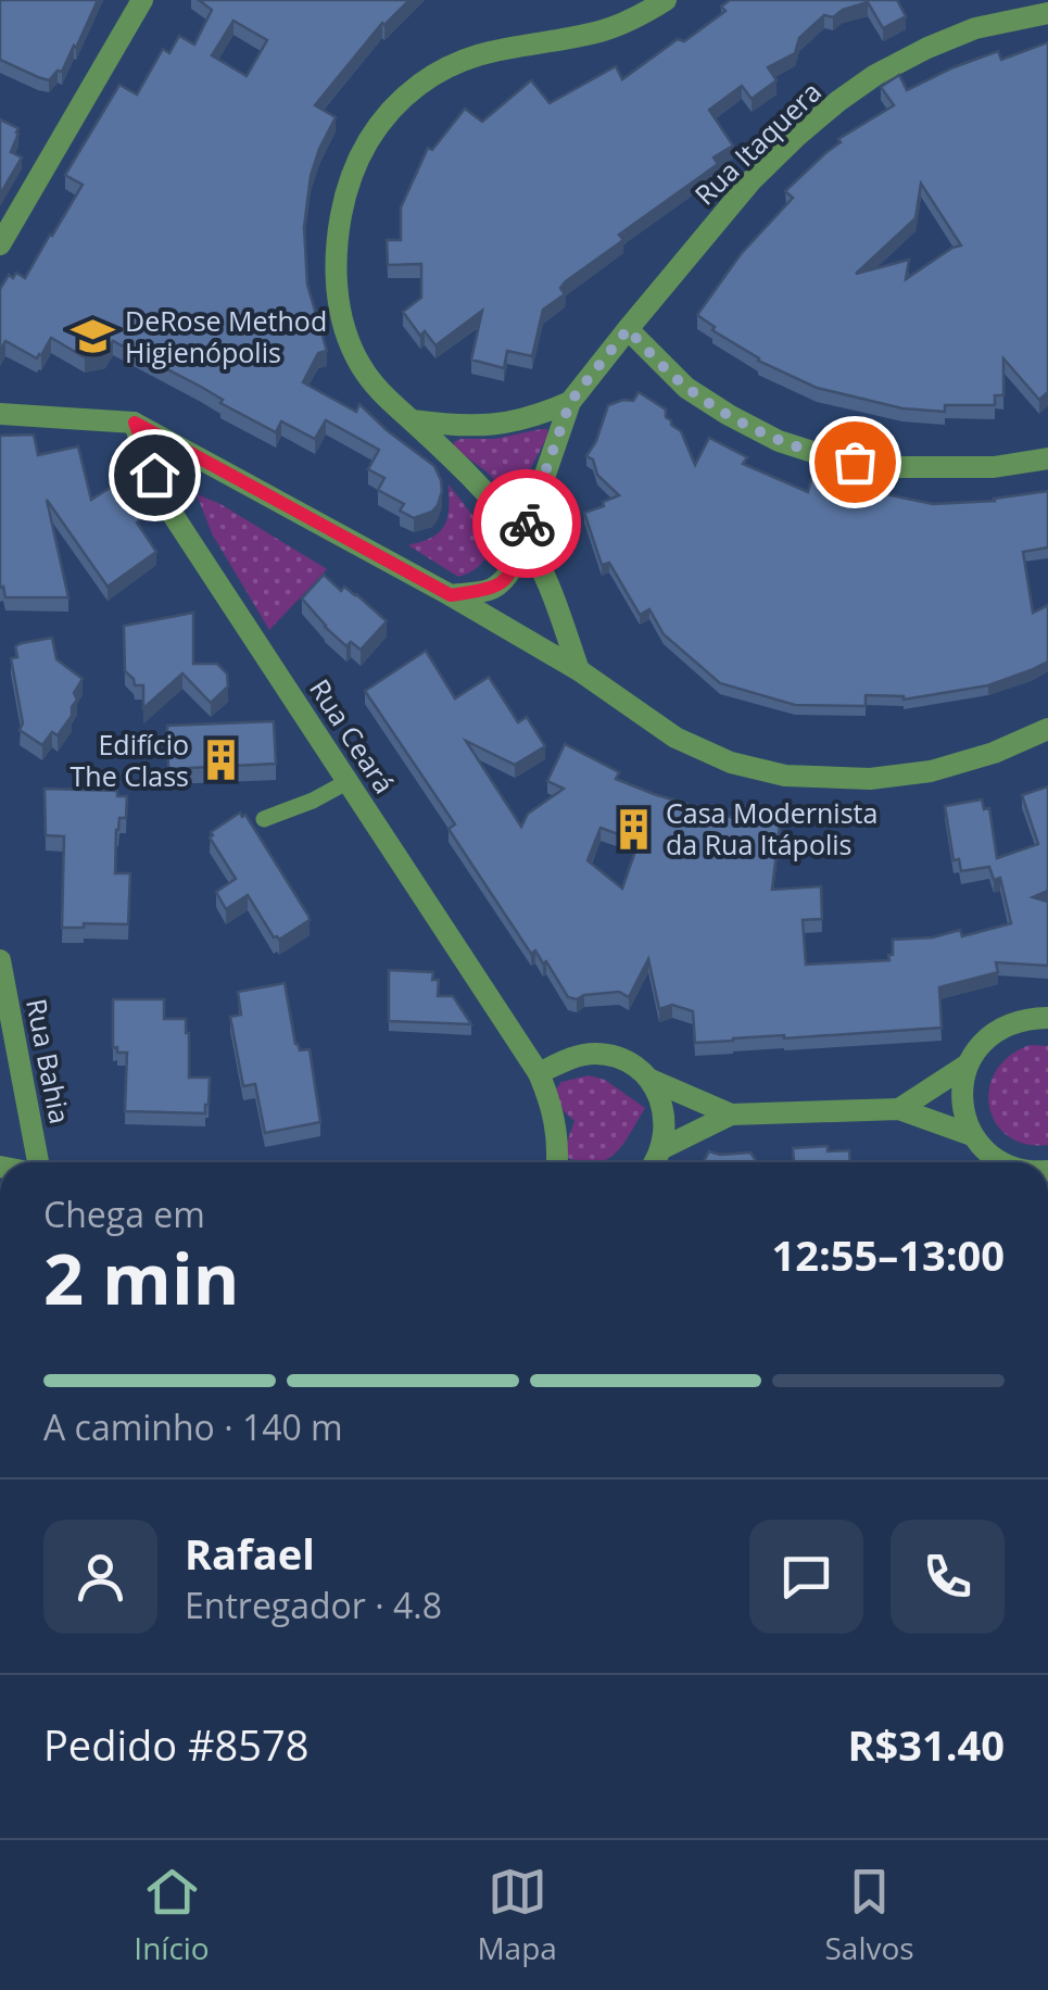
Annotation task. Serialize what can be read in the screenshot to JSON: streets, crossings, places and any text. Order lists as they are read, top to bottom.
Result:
{
  "streets": {
    "street": ["Rua Itaquera", "Rua Ceará", "Rua Bahia"]
  },
  "places": {
    "school or university": ["DeRose Method Higienópolis"],
    "building": ["Edifício The Class", "Casa Modernista da Rua Itápolis"]
  },
  "page": {
    "heading": ["2 min", "Chega em", "12:55–13:00"],
    "panel": [
      "Rafael",
      "Entregador · 4.8",
      "Pedido #8578",
      "R$31.40"
    ],
    "bar": "A caminho · 140 m",
    "tabs": ["Início", "Mapa", "Salvos"]
  }
}
